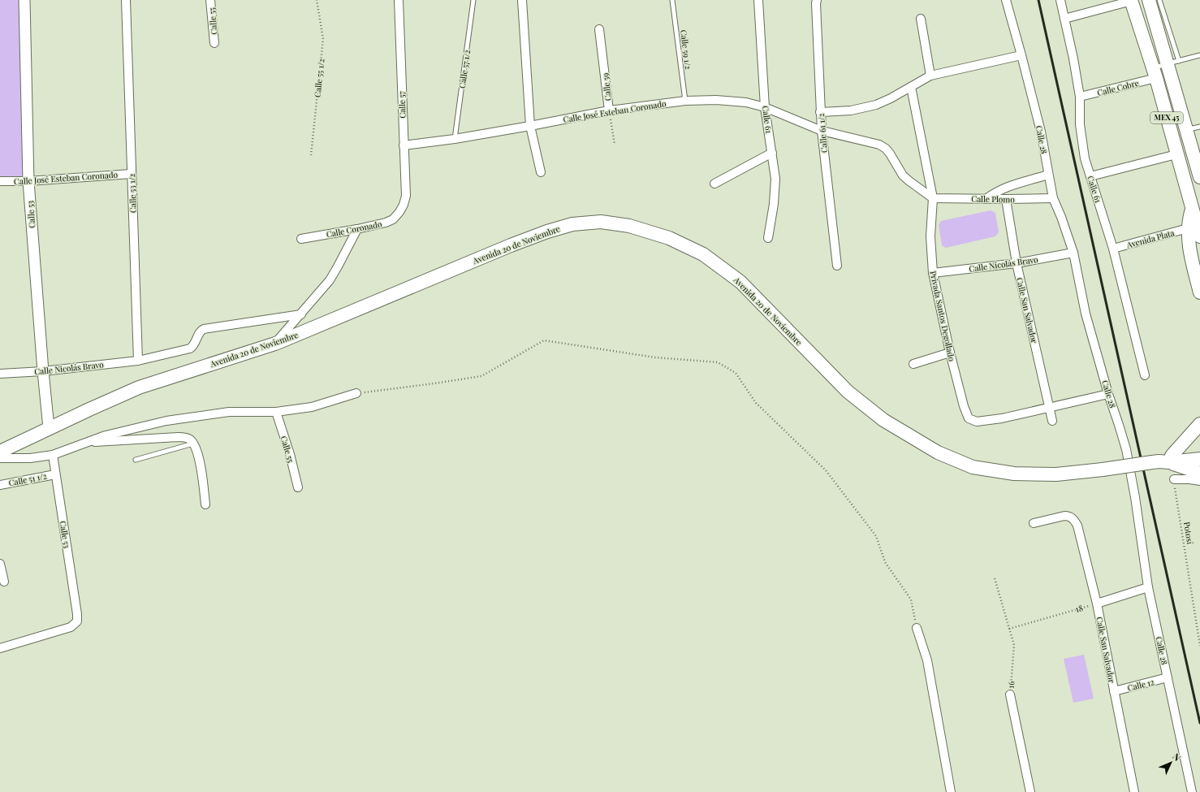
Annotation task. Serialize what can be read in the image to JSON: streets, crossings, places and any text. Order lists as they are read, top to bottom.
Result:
{
  "streets": {
    "main road": ["MEX 45", "Avenida 20 de Noviembre"],
    "street": [
      "Calle 55",
      "Calle 59",
      "Calle Cobre",
      "Calle 57",
      "Calle José Esteban Coronado",
      "Calle 61",
      "Calle 61 1/2",
      "Calle 28",
      "Calle 53 1/2",
      "Calle Plomo",
      "Calle 53",
      "Calle Coronado",
      "Avenida Plata",
      "Calle Nicolás Bravo",
      "Calle San Salvador",
      "Privada Santos Degollado",
      "Calle 51 1/2",
      "16",
      "Calle 12"
    ],
    "lane": ["Calle 59 1/2", "Calle 57 1/2"],
    "path": ["Calle 55 1/2", "Potosí", "18"]
  },
  "crossings": [
    ["Calle 59 1/2", "Calle José Esteban Coronado"],
    ["Calle 57 1/2", "Calle José Esteban Coronado"],
    ["Calle 59", "Calle José Esteban Coronado"],
    ["Calle Cobre", "MEX 45"],
    ["Calle Cobre", "Calle 61"],
    ["Calle 57", "Calle José Esteban Coronado"],
    ["Calle 57", "Calle Coronado"],
    ["Calle José Esteban Coronado", "Calle 61"],
    ["Calle José Esteban Coronado", "Calle 61 1/2"],
    ["Calle José Esteban Coronado", "Calle 53 1/2"],
    ["Calle José Esteban Coronado", "Calle Plomo"],
    ["Calle José Esteban Coronado", "Calle 53"],
    ["Calle José Esteban Coronado", "Privada Santos Degollado"],
    ["Calle 61", "Avenida Plata"],
    ["Calle 28", "Calle Plomo"],
    ["Calle 28", "Calle Nicolás Bravo"],
    ["Calle 28", "Calle 12"],
    ["Calle 53 1/2", "Calle Nicolás Bravo"],
    ["Calle Plomo", "Calle San Salvador"],
    ["Calle Plomo", "Privada Santos Degollado"],
    ["Calle 53", "Avenida 20 de Noviembre"],
    ["Calle 53", "Calle Nicolás Bravo"],
    ["Calle 53", "Calle 51 1/2"],
    ["Calle Nicolás Bravo", "Calle San Salvador"],
    ["Calle Nicolás Bravo", "Privada Santos Degollado"],
    ["Calle San Salvador", "Privada Santos Degollado"],
    ["Calle San Salvador", "18"],
    ["Calle San Salvador", "Calle 12"],
    ["18", "16"]
  ],
  "north": "top right"
}
